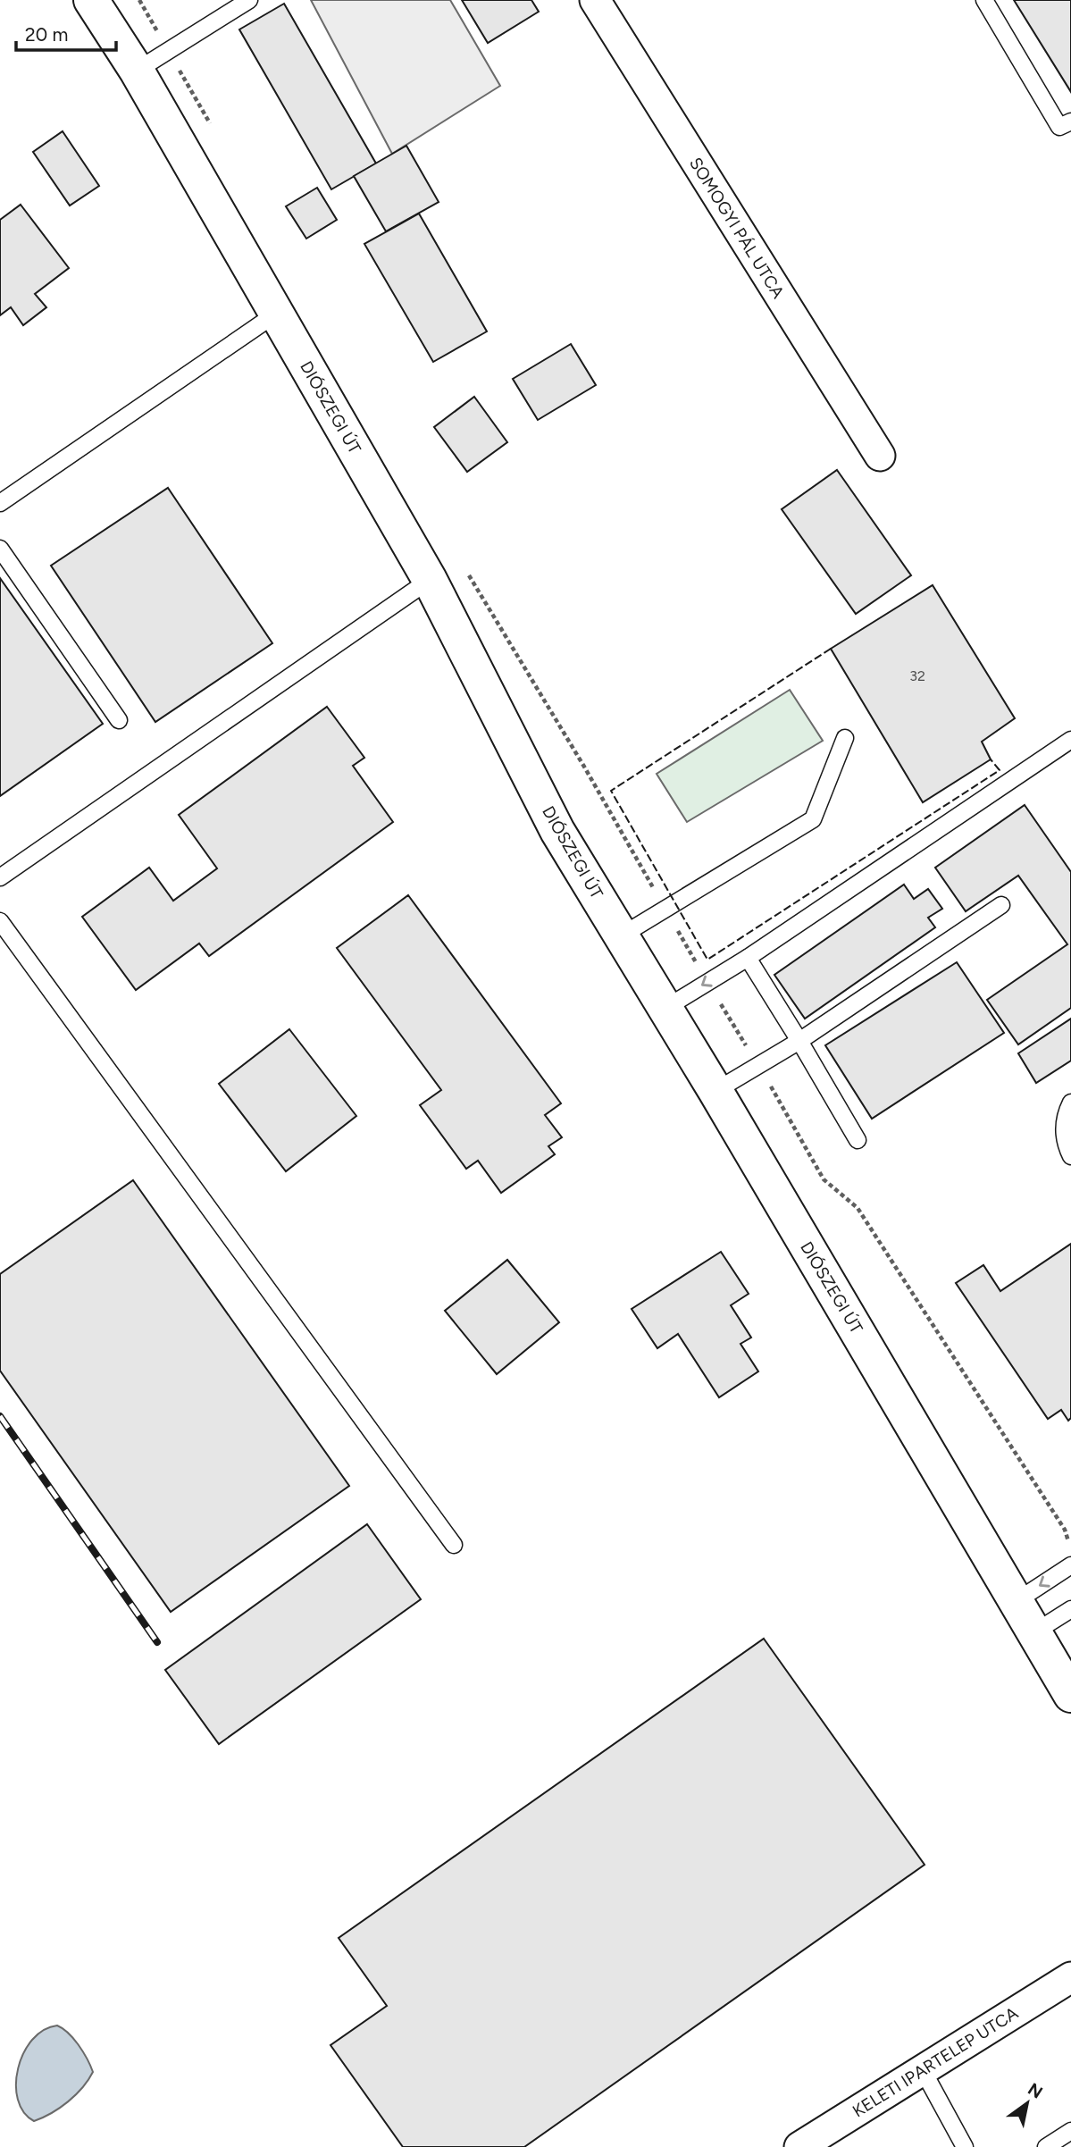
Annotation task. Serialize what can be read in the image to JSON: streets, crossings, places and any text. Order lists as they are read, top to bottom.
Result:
{
  "streets": {
    "main road": ["DIÓSZEGI ÚT"],
    "street": ["SOMOGYI PÁL UTCA", "KELETI IPARTELEP UTCA"]
  },
  "house_numbers": ["32"],
  "scale_bar": "20 m",
  "north": "top right"
}
